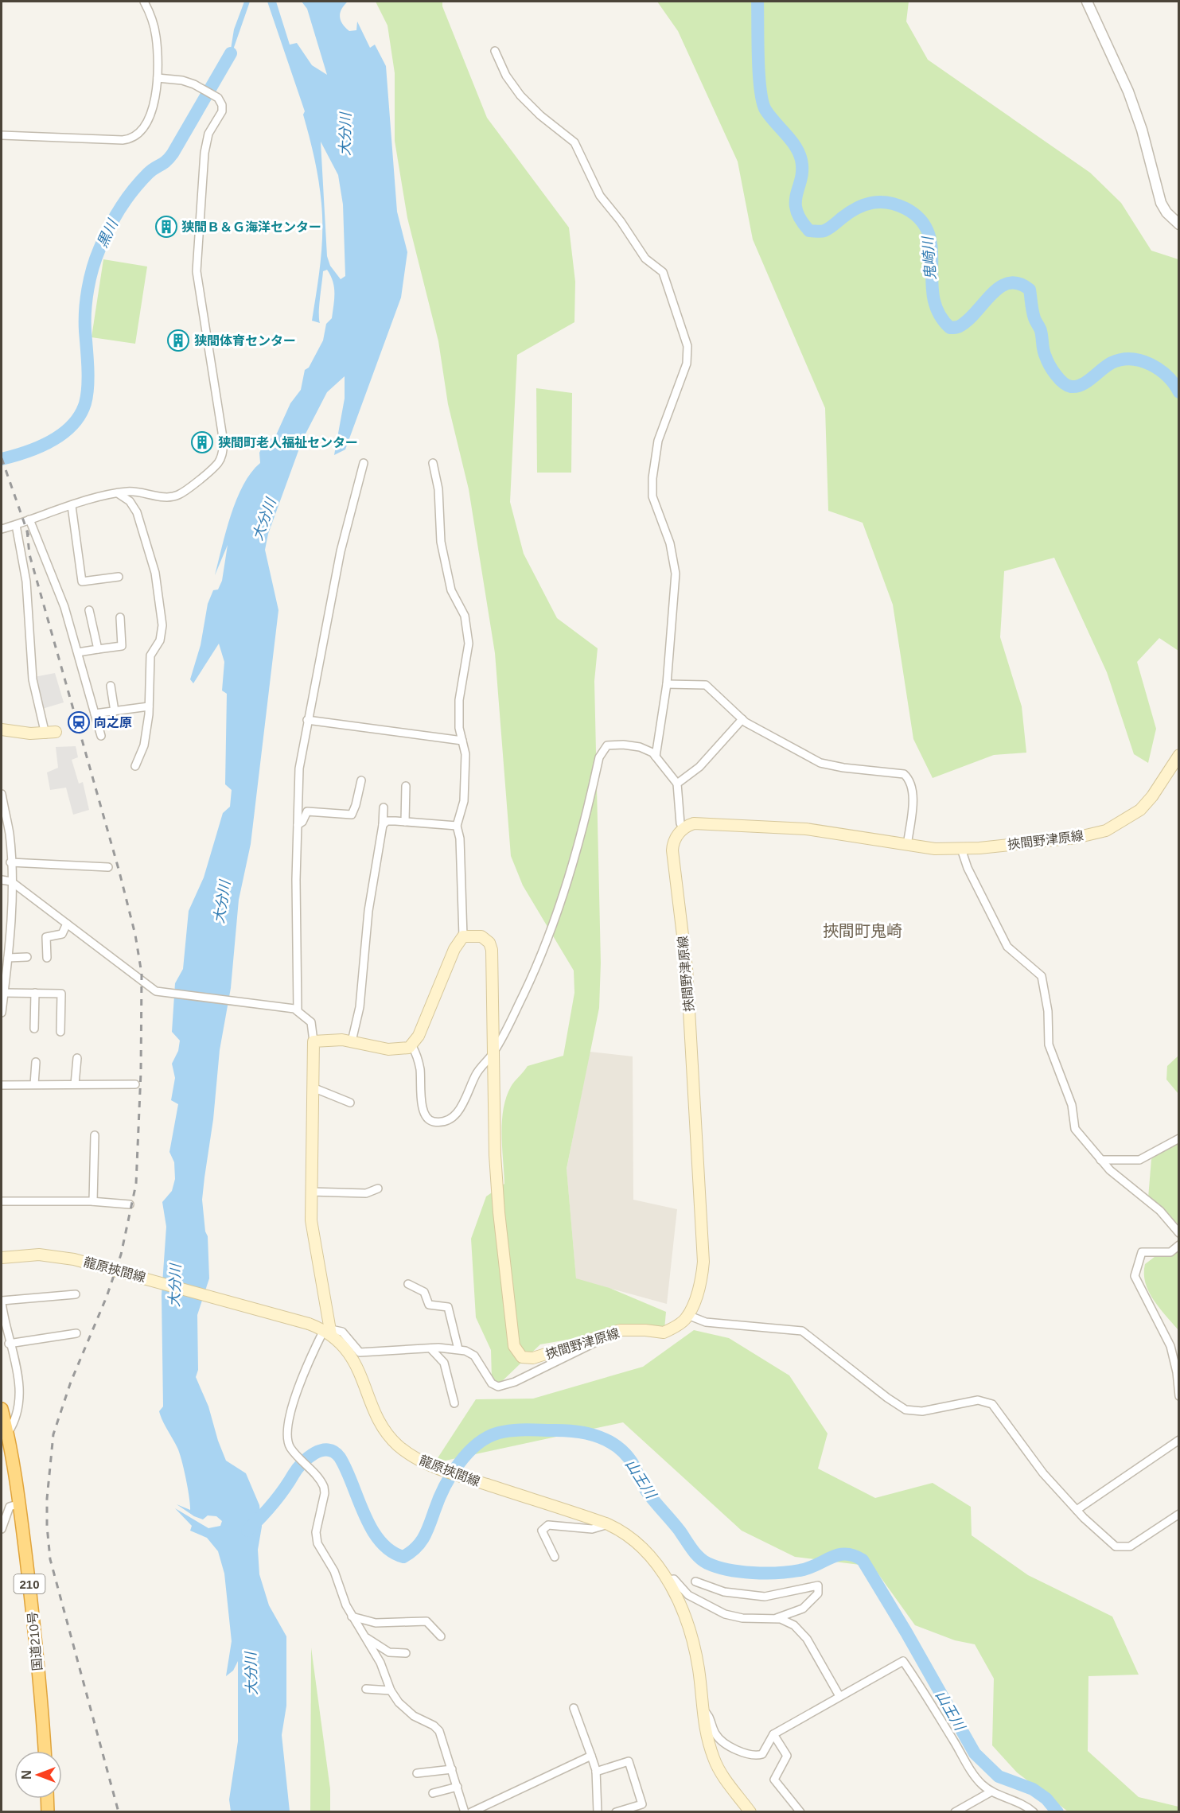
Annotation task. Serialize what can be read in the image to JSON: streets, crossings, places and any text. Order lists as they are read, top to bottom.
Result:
{
  "streets": {
    "highway": ["210", "国道210号"],
    "main road": ["挾間野津原線", "龍原挾間線"]
  },
  "districts": ["挾間町鬼崎"],
  "water": [
    "大分川",
    "黒川",
    "鬼崎川",
    "山王川"
  ],
  "places": {
    "building": ["狭間Ｂ＆Ｇ海洋センター", "狭間体育センター", "狭間町老人福祉センター"],
    "station": ["向之原"]
  },
  "north": "left"
}
